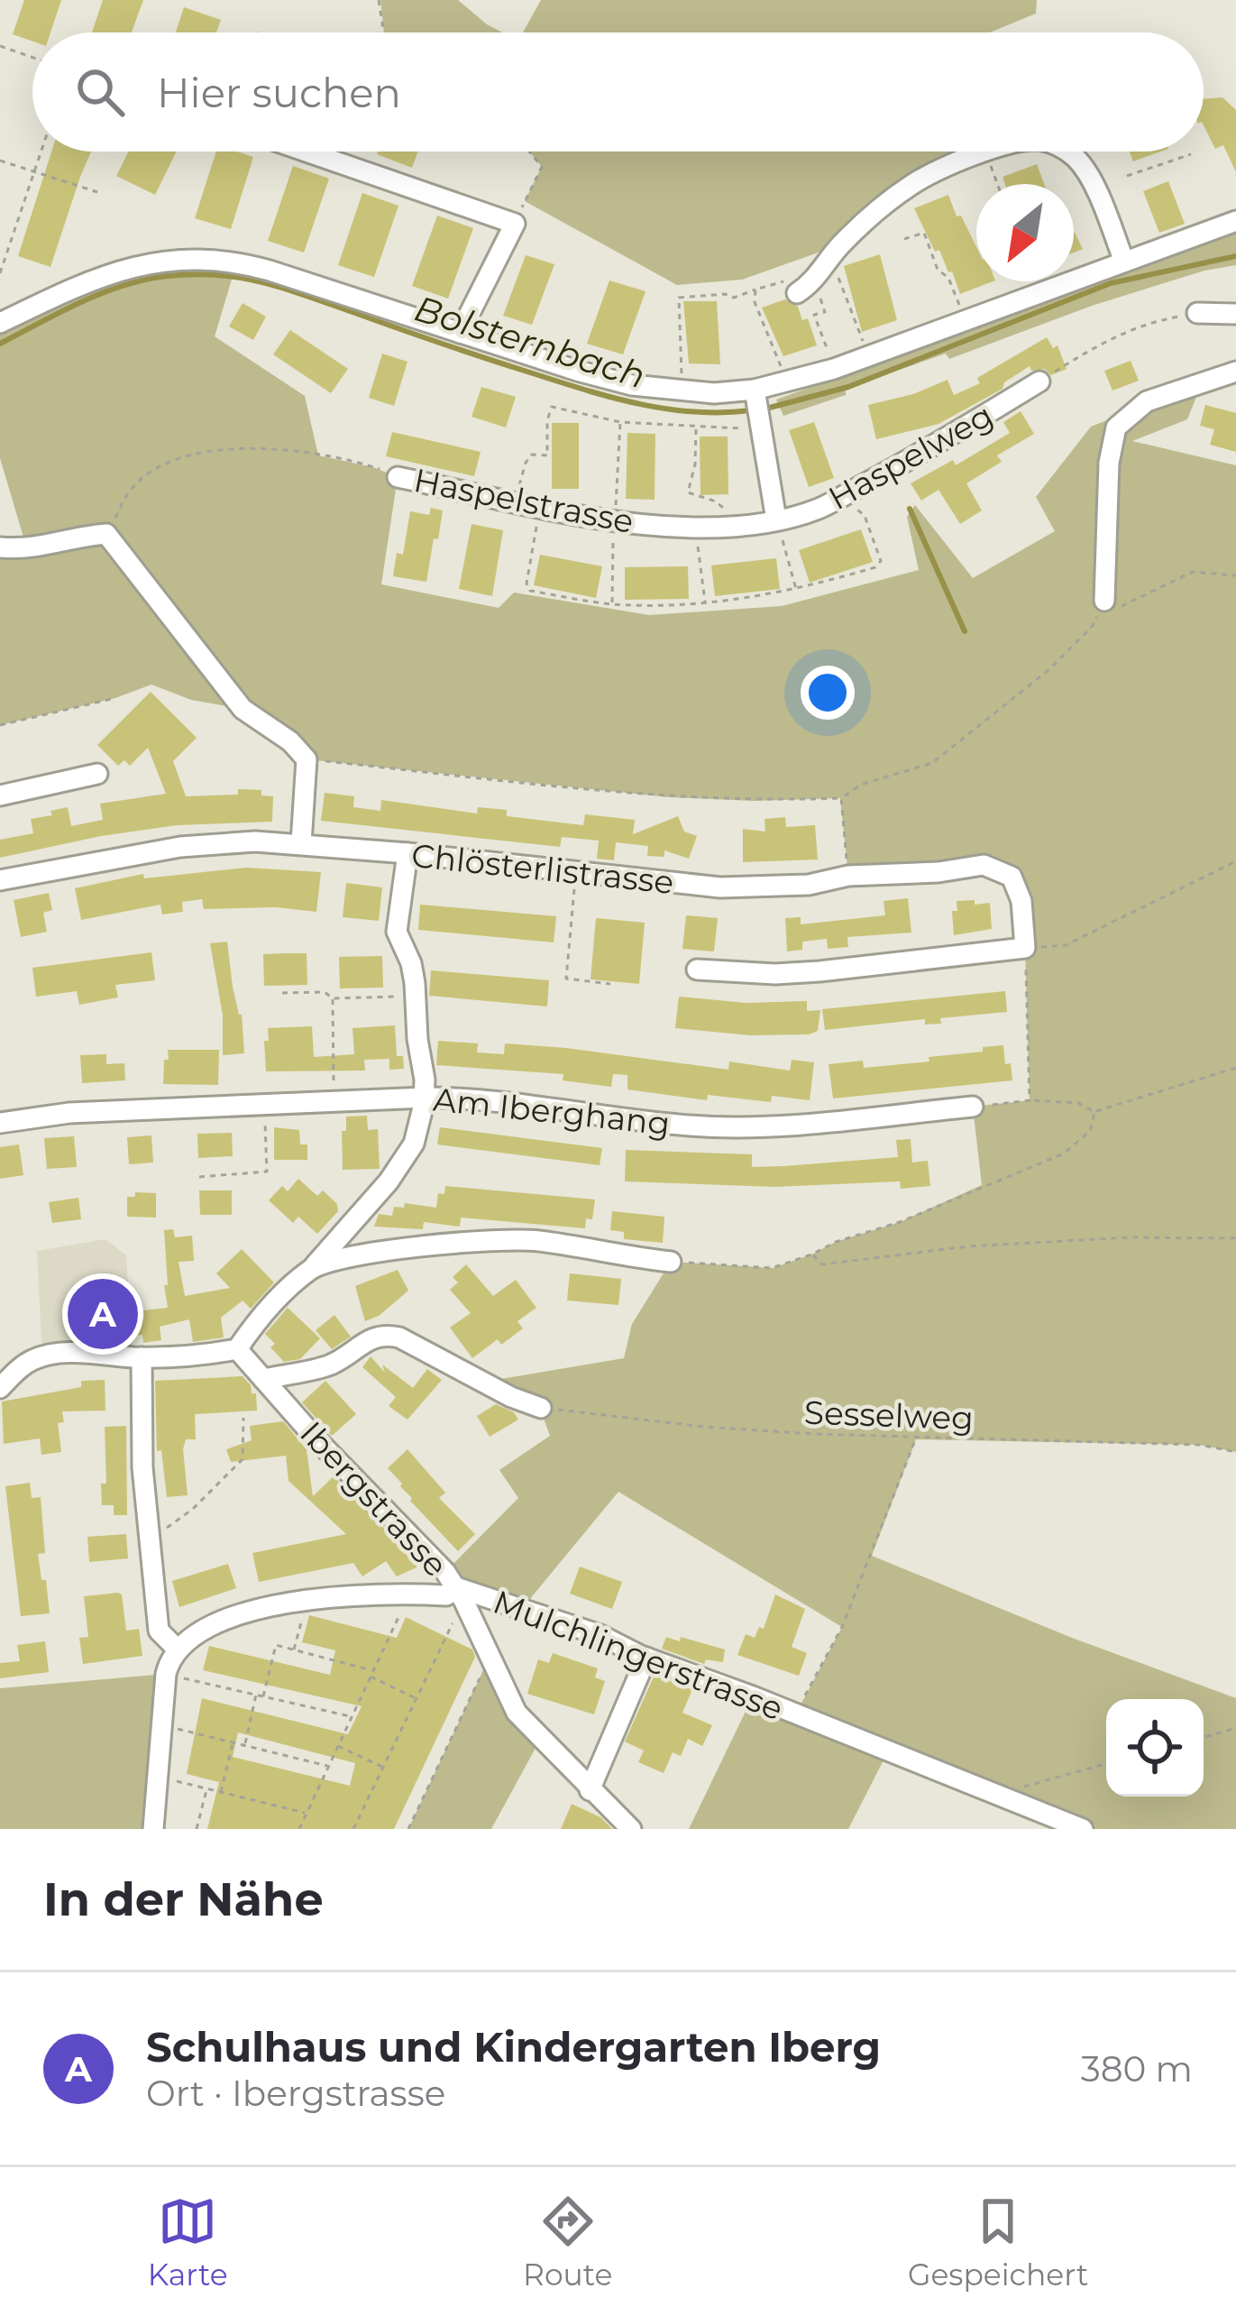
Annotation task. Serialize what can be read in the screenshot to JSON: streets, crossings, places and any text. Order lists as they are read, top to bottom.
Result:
{
  "streets": {
    "street": [
      "Haspelweg",
      "Haspelstrasse",
      "Chlösterlistrasse",
      "Am Iberghang",
      "Ibergstrasse",
      "Mulchlingerstrasse"
    ],
    "path": ["Sesselweg"]
  },
  "crossings": [
    ["Haspelweg", "Haspelstrasse"],
    ["Sesselweg", "Ibergstrasse"],
    ["Ibergstrasse", "Mulchlingerstrasse"]
  ],
  "water": ["Bolsternbach"],
  "north": "bottom left",
  "page": {
    "search": "Hier suchen",
    "pins": "A",
    "heading": "In der Nähe",
    "list": [
      {
        "mark": "A",
        "name": "Schulhaus und Kindergarten Iberg",
        "note": "Ort · Ibergstrasse",
        "value": "380 m"
      }
    ],
    "nav": ["Karte", "Route", "Gespeichert"]
  }
}
